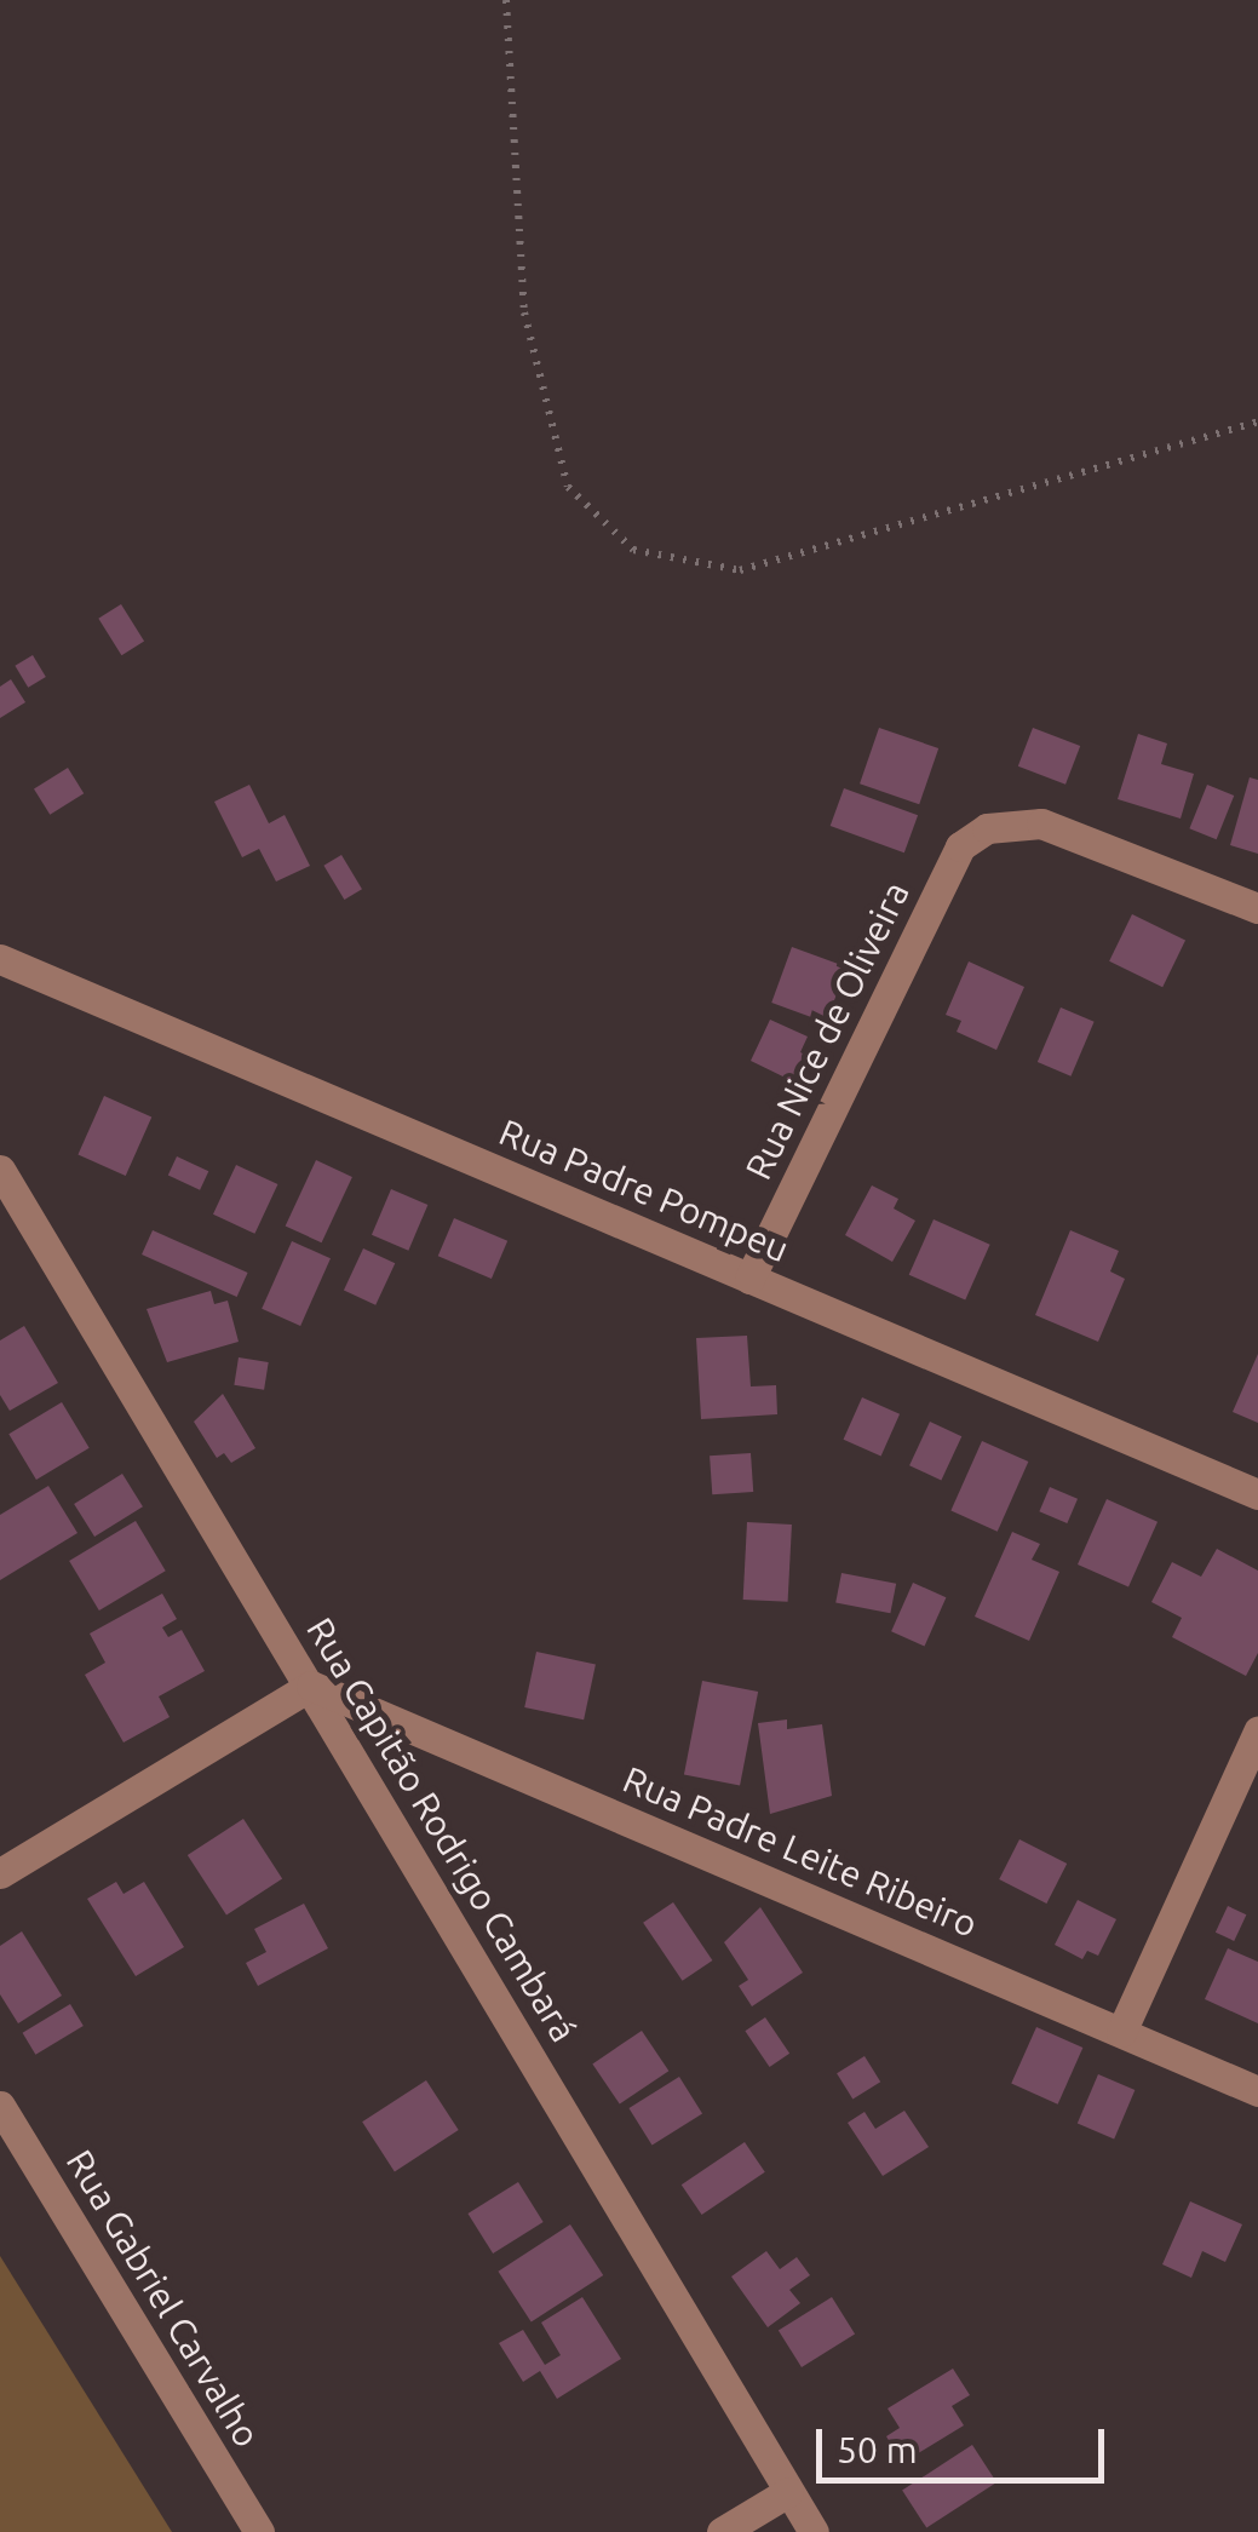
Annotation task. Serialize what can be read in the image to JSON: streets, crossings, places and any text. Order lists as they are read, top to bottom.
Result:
{
  "streets": {
    "street": [
      "Rua Nice de Oliveira",
      "Rua Padre Pompeu",
      "Rua Capitão Rodrigo Cambará",
      "Rua Padre Leite Ribeiro",
      "Rua Gabriel Carvalho"
    ]
  },
  "crossings": [
    ["Rua Nice de Oliveira", "Rua Padre Pompeu"],
    ["Rua Capitão Rodrigo Cambará", "Rua Padre Leite Ribeiro"]
  ],
  "scale_bar": "50 m"
}
